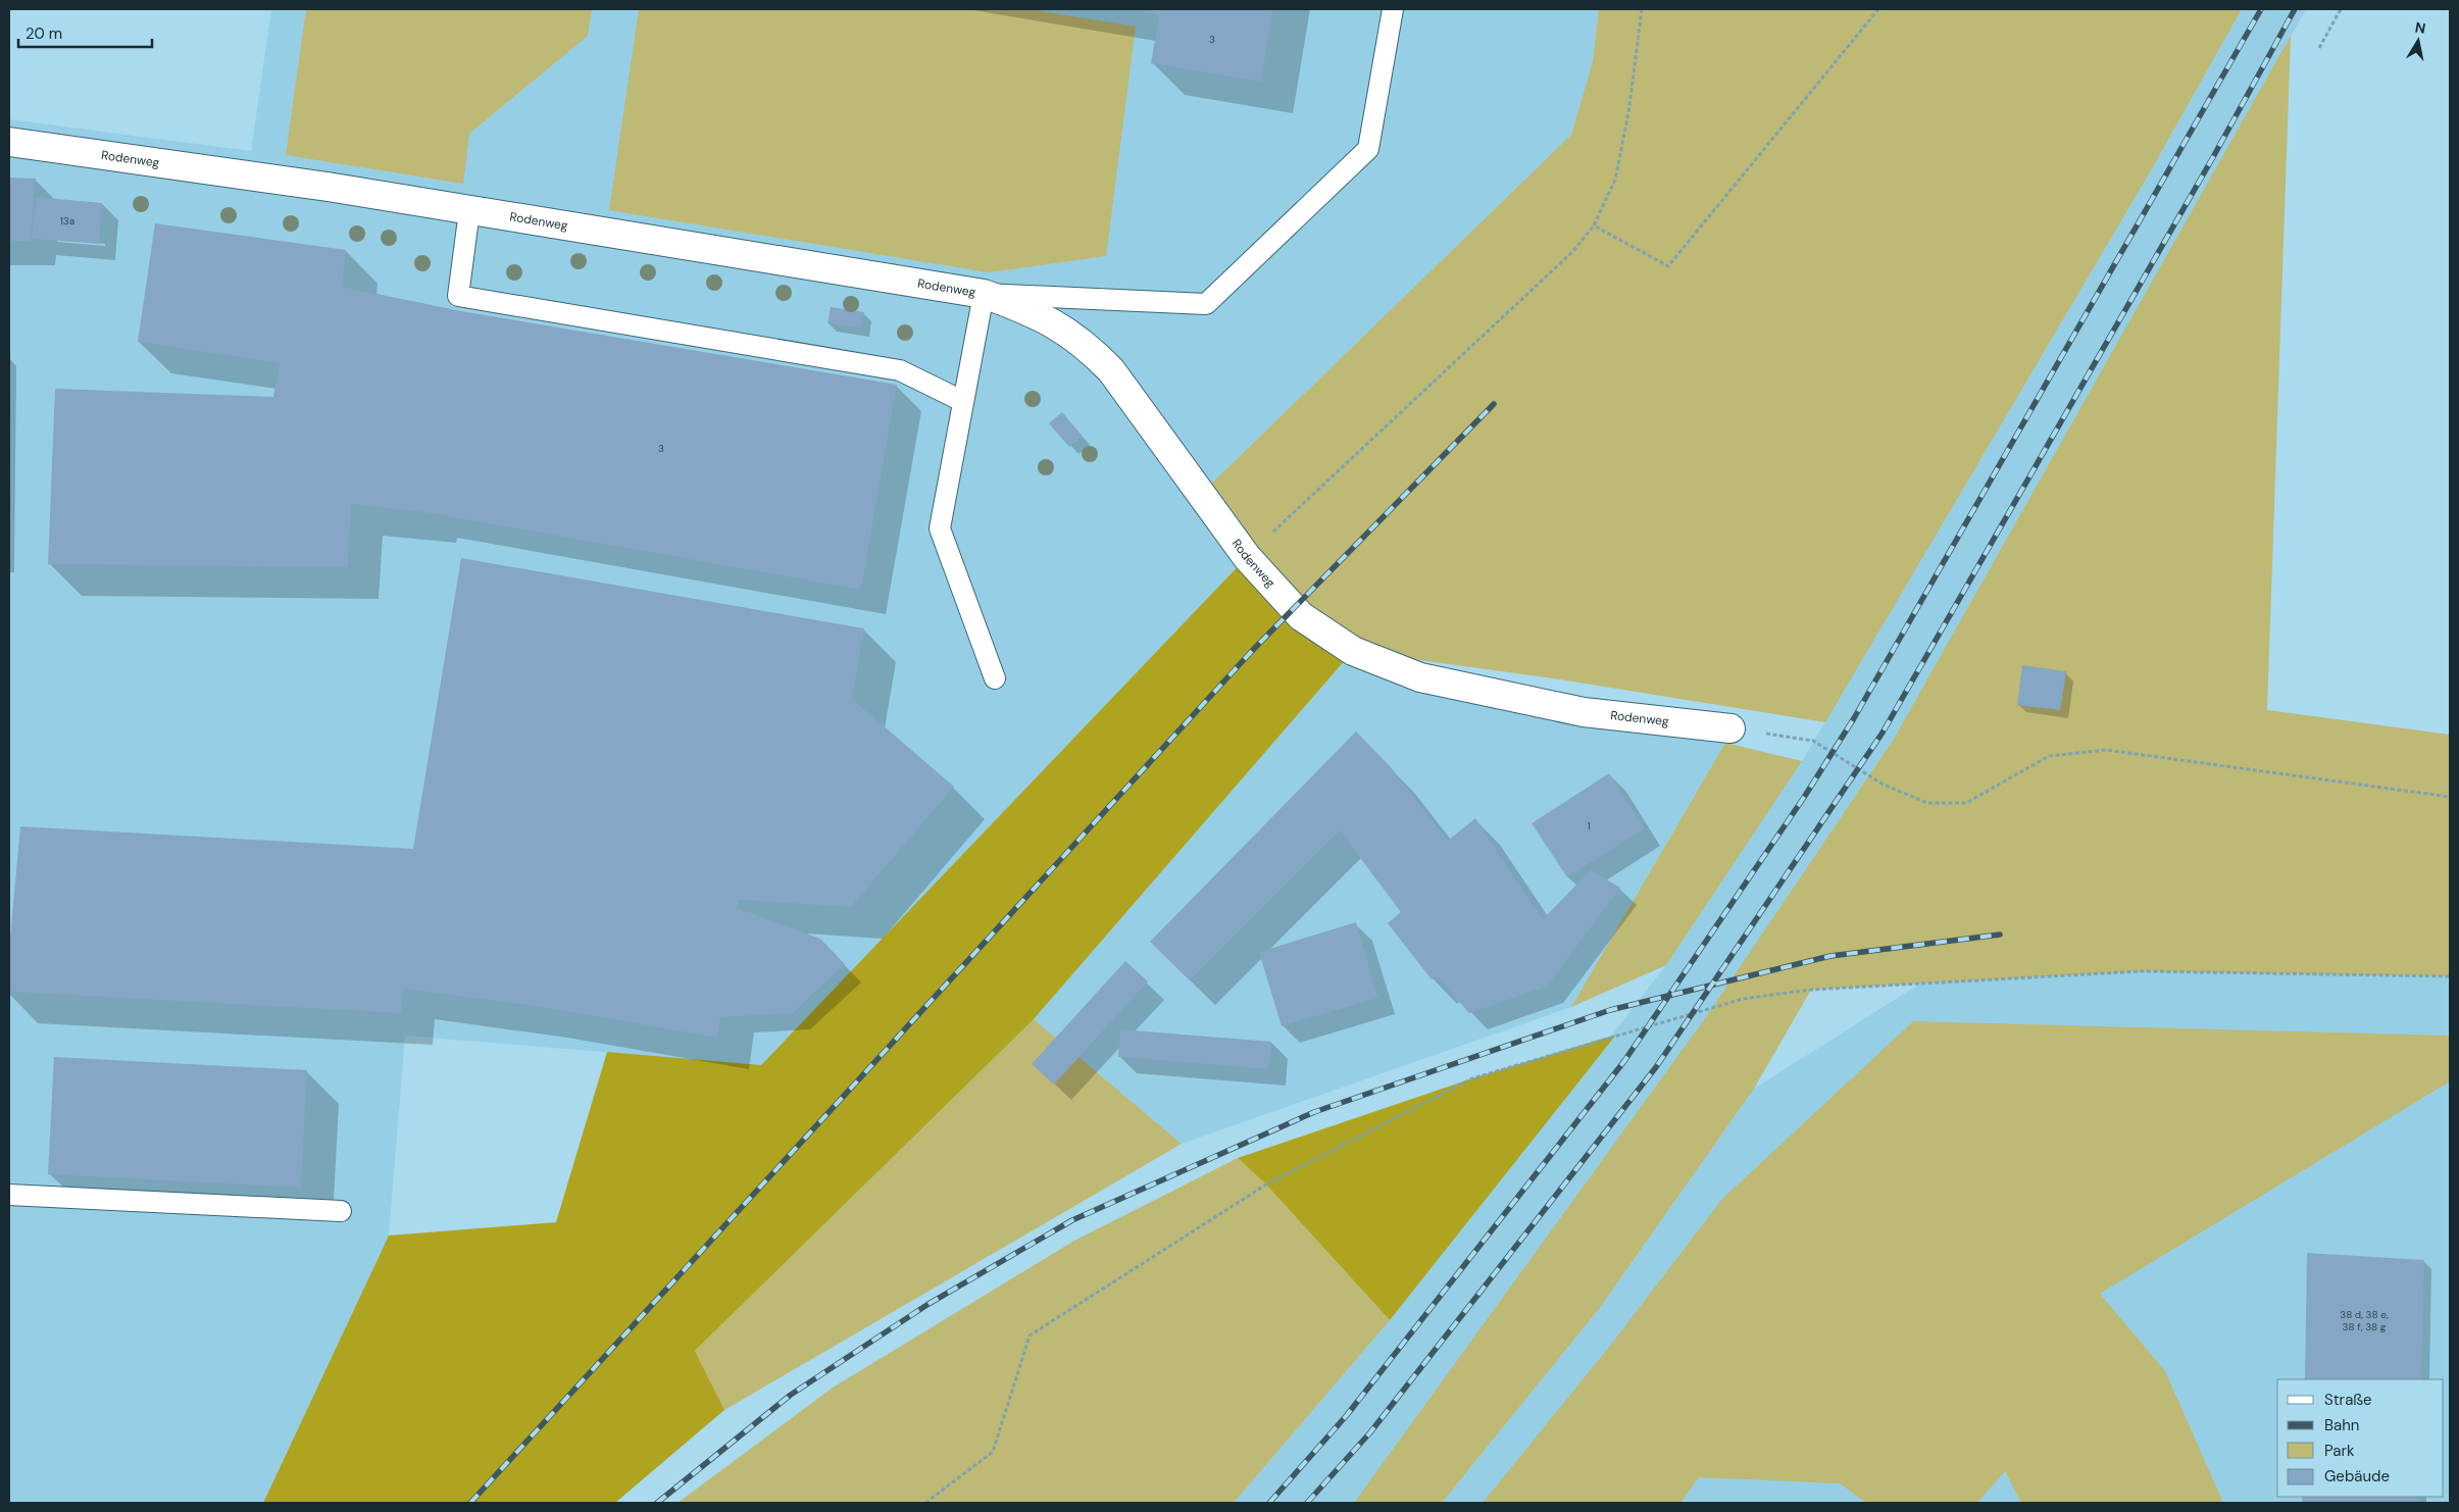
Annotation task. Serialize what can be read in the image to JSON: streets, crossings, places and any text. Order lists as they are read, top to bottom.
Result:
{
  "streets": {
    "street": ["Rodenweg"]
  },
  "house_numbers": [
    "3",
    "13a",
    "3",
    "1",
    "38 d, 38 e, 38 f, 38 g"
  ],
  "legend": [
    "Straße",
    "Bahn",
    "Park",
    "Gebäude"
  ],
  "scale_bar": "20 m",
  "north": "top"
}
